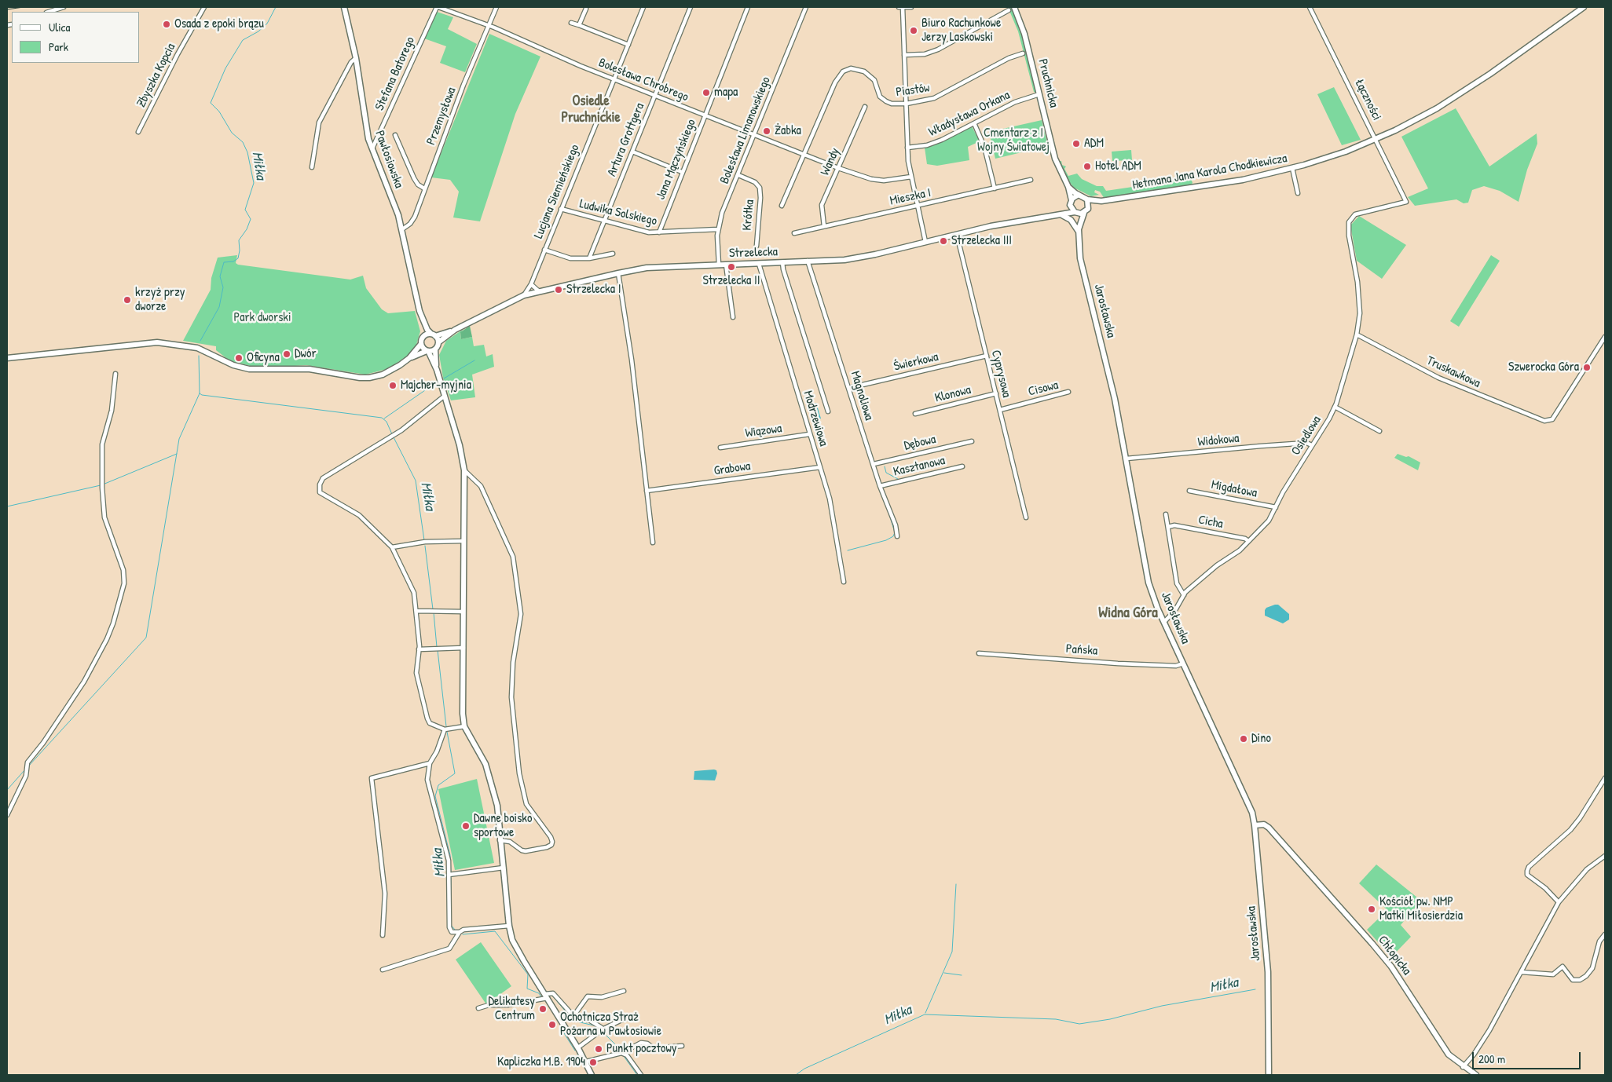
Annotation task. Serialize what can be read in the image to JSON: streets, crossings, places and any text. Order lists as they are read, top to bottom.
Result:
{
  "streets": {
    "street": [
      "Stefana Batorego",
      "Zbyszka Kopcia",
      "Bolesława Chrobrego",
      "Pruchnicka",
      "Piastów",
      "Łączności",
      "Władysława Orkana",
      "Przemysłowa",
      "Bolesława Limanowskiego",
      "Artura Grottgera",
      "Pawłosiowska",
      "Jana Mączyńskiego",
      "Wandy",
      "Hetmana Jana Karola Chodkiewicza",
      "Lucjana Siemieńskiego",
      "Mieszka I",
      "Ludwika Solskiego",
      "Krótka",
      "Strzelecka",
      "Jarosławska",
      "Świerkowa",
      "Truskawkowa",
      "Cyprysowa",
      "Cisowa",
      "Klonowa",
      "Magnoliowa",
      "Modrzewiowa",
      "Wiązowa",
      "Osiedlowa",
      "Widokowa",
      "Dębowa",
      "Kasztanowa",
      "Grabowa",
      "Migdałowa",
      "Cicha",
      "Pańska",
      "Chłopicka"
    ]
  },
  "crossings": [
    ["Stefana Batorego", "Bolesława Chrobrego"],
    ["Stefana Batorego", "Pawłosiowska"],
    ["Bolesława Chrobrego", "Piastów"],
    ["Bolesława Chrobrego", "Przemysłowa"],
    ["Bolesława Chrobrego", "Bolesława Limanowskiego"],
    ["Bolesława Chrobrego", "Artura Grottgera"],
    ["Bolesława Chrobrego", "Jana Mączyńskiego"],
    ["Bolesława Chrobrego", "Wandy"],
    ["Bolesława Chrobrego", "Lucjana Siemieńskiego"],
    ["Pruchnicka", "Władysława Orkana"],
    ["Pruchnicka", "Hetmana Jana Karola Chodkiewicza"],
    ["Pruchnicka", "Strzelecka"],
    ["Pruchnicka", "Jarosławska"],
    ["Łączności", "Hetmana Jana Karola Chodkiewicza"],
    ["Łączności", "Osiedlowa"],
    ["Przemysłowa", "Pawłosiowska"],
    ["Bolesława Limanowskiego", "Ludwika Solskiego"],
    ["Bolesława Limanowskiego", "Krótka"],
    ["Bolesława Limanowskiego", "Strzelecka"],
    ["Artura Grottgera", "Ludwika Solskiego"],
    ["Pawłosiowska", "Strzelecka"],
    ["Jana Mączyńskiego", "Ludwika Solskiego"],
    ["Wandy", "Mieszka I"],
    ["Hetmana Jana Karola Chodkiewicza", "Strzelecka"],
    ["Hetmana Jana Karola Chodkiewicza", "Jarosławska"],
    ["Lucjana Siemieńskiego", "Ludwika Solskiego"],
    ["Lucjana Siemieńskiego", "Strzelecka"],
    ["Strzelecka", "Jarosławska"],
    ["Strzelecka", "Cyprysowa"],
    ["Strzelecka", "Magnoliowa"],
    ["Strzelecka", "Modrzewiowa"],
    ["Jarosławska", "Osiedlowa"],
    ["Jarosławska", "Widokowa"],
    ["Jarosławska", "Pańska"],
    ["Jarosławska", "Chłopicka"],
    ["Świerkowa", "Cyprysowa"],
    ["Świerkowa", "Magnoliowa"],
    ["Truskawkowa", "Osiedlowa"],
    ["Cyprysowa", "Cisowa"],
    ["Cyprysowa", "Klonowa"],
    ["Magnoliowa", "Dębowa"],
    ["Magnoliowa", "Kasztanowa"],
    ["Modrzewiowa", "Wiązowa"],
    ["Modrzewiowa", "Grabowa"],
    ["Osiedlowa", "Widokowa"],
    ["Osiedlowa", "Migdałowa"],
    ["Osiedlowa", "Cicha"]
  ],
  "districts": ["Osiedle Pruchnickie", "Widna Góra"],
  "water": ["Miłka"],
  "parks": ["Cmentarz z I Wojny Światowej", "Park dworski"],
  "places": [
    "Osada z epoki brązu",
    "Biuro Rachunkowe Jerzy Laskowski",
    "mapa",
    "Żabka",
    "ADM",
    "Hotel ADM",
    "Strzelecka III",
    "Strzelecka II",
    "Strzelecka I",
    "krzyż przy dworze",
    "Dwór",
    "Oficyna",
    "Szwerocka Góra",
    "Majcher-myjnia",
    "Dino",
    "Dawne boisko sportowe",
    "Kościół pw. NMP Matki Miłosierdzia",
    "Delikatesy Centrum",
    "Ochotnicza Straż Pożarna w Pawłosiowie",
    "Punkt pocztowy",
    "Kapliczka M.B. 1904"
  ],
  "legend": ["Ulica", "Park"],
  "scale_bar": "200 m"
}
